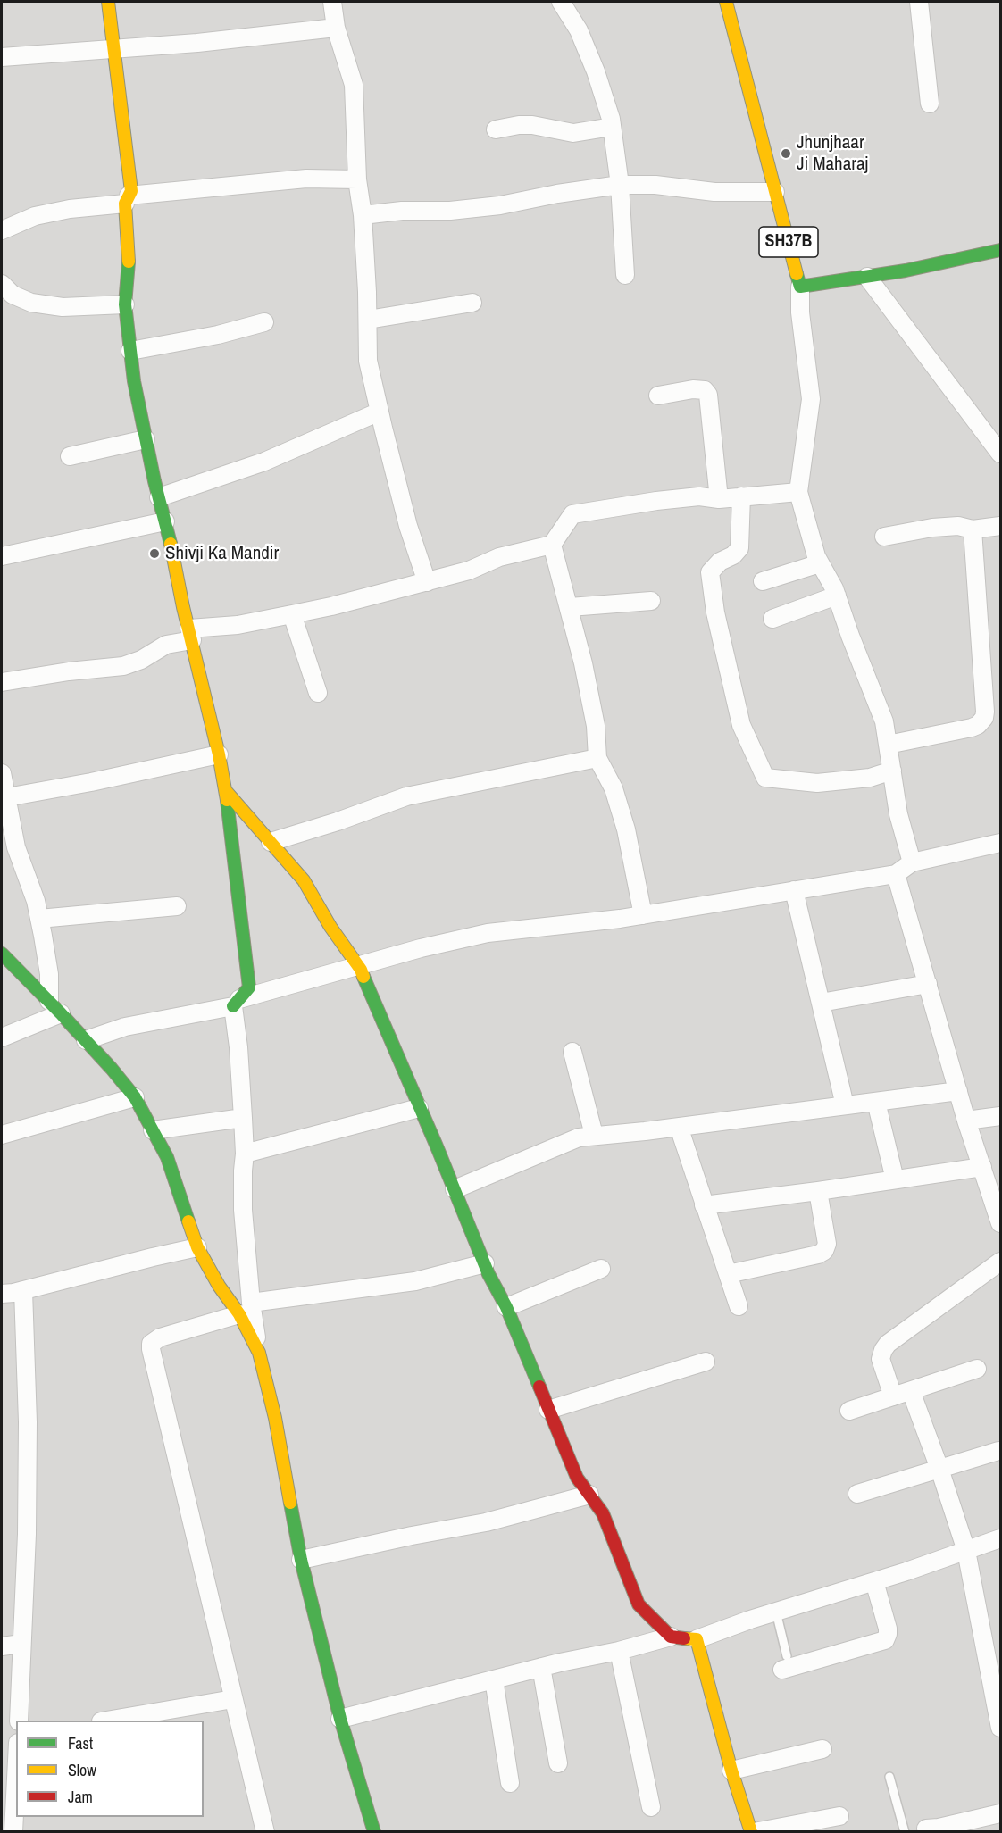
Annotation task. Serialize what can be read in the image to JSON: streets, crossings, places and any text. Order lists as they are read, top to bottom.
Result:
{
  "streets": {
    "street": ["SH37B"]
  },
  "places": ["Jhunjhaar Ji Maharaj", "Shivji Ka Mandir"],
  "legend": ["Fast", "Slow", "Jam"]
}
